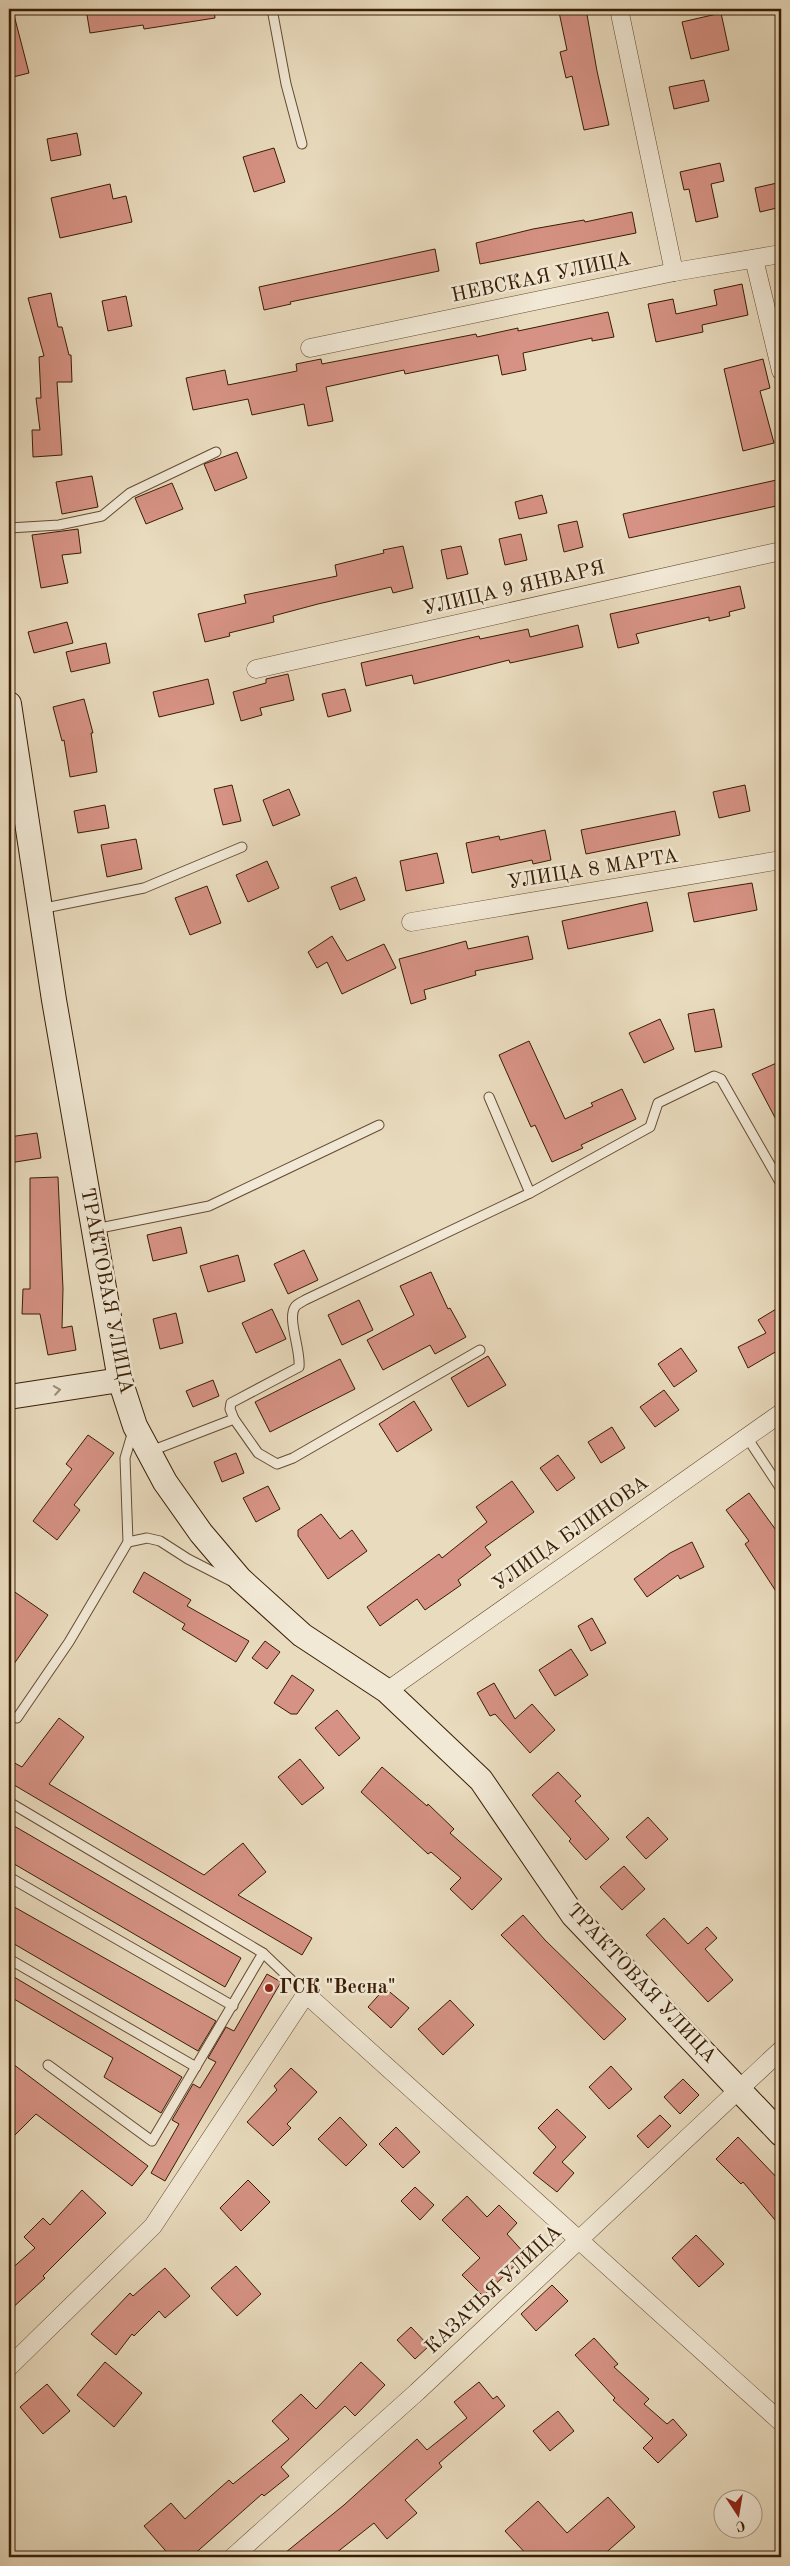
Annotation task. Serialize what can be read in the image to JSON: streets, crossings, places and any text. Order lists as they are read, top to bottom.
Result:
{
  "streets": {
    "street": [
      "НЕВСКАЯ УЛИЦА",
      "УЛИЦА 9 ЯНВАРЯ",
      "УЛИЦА 8 МАРТА",
      "ТРАКТОВАЯ УЛИЦА",
      "УЛИЦА БЛИНОВА",
      "КАЗАЧЬЯ УЛИЦА"
    ]
  },
  "crossings": [
    ["ТРАКТОВАЯ УЛИЦА", "УЛИЦА БЛИНОВА"],
    ["ТРАКТОВАЯ УЛИЦА", "КАЗАЧЬЯ УЛИЦА"]
  ],
  "places": ["ГСК \"Весна\""],
  "north": "bottom"
}
